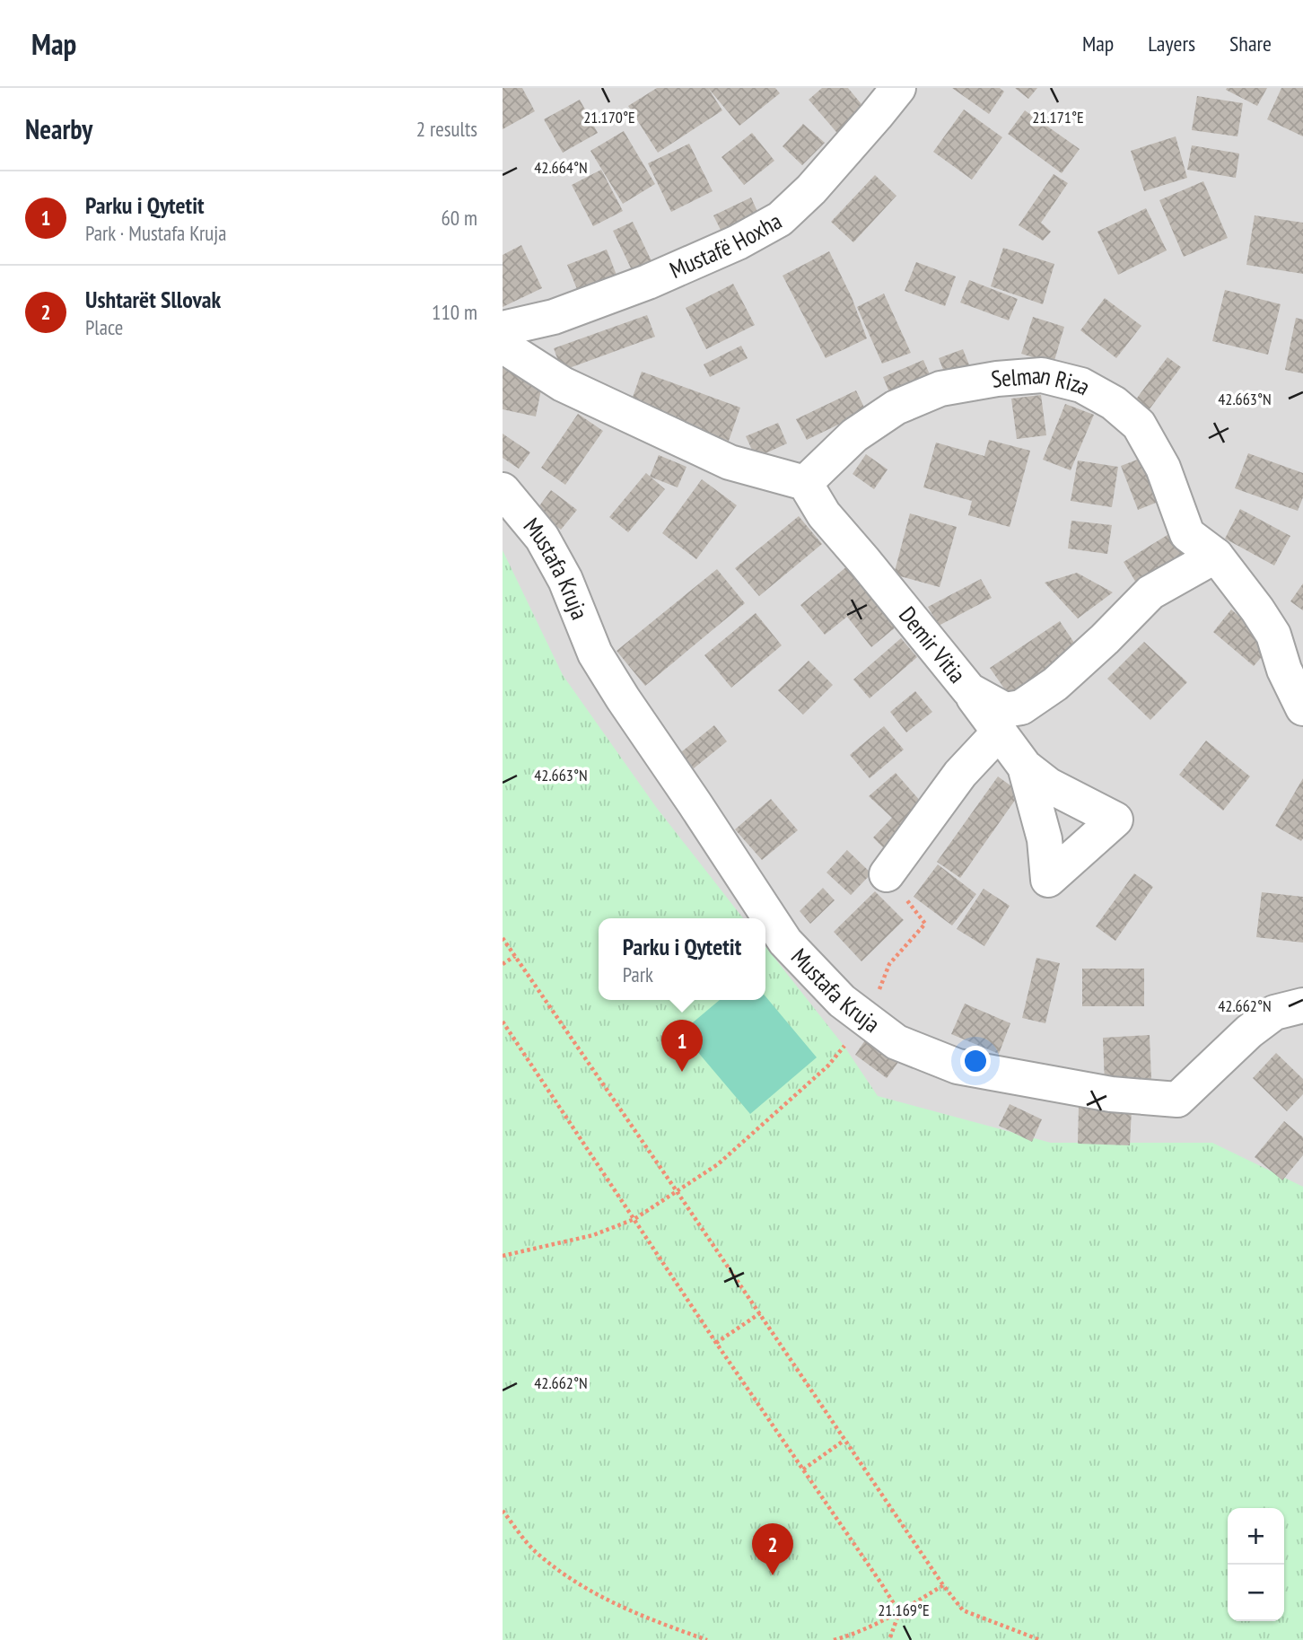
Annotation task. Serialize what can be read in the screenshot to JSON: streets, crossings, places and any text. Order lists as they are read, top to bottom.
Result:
{
  "streets": {
    "street": [
      "Mustafë Hoxha",
      "Selman Riza",
      "Mustafa Kruja",
      "Demir Vitia"
    ]
  },
  "crossings": [
    ["Selman Riza", "Demir Vitia"]
  ],
  "page": {
    "header": "Map",
    "nav": ["Map", "Layers", "Share"],
    "heading": ["Nearby", "2 results"],
    "list": [
      {
        "mark": "1",
        "name": "Parku i Qytetit",
        "note": "Park · Mustafa Kruja",
        "value": "60 m"
      },
      {
        "mark": "2",
        "name": "Ushtarët Sllovak",
        "note": "Place",
        "value": "110 m"
      }
    ],
    "popup": ["Parku i Qytetit", "Park"],
    "pins": ["1", "2"],
    "map_buttons": ["+", "−"]
  },
  "coordinates": [
    "21.170°E",
    "21.171°E",
    "42.664°N",
    "42.663°N",
    "42.662°N",
    "21.169°E"
  ]
}
